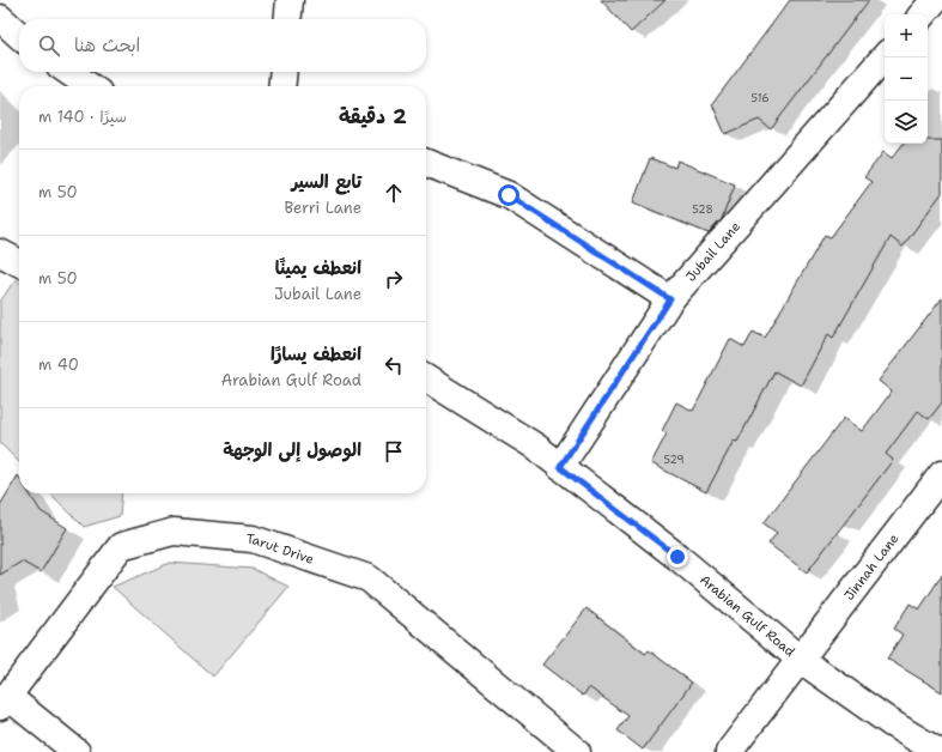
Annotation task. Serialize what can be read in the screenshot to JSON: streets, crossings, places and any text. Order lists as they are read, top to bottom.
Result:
{
  "streets": {
    "street": [
      "Jubail Lane",
      "Tarut Drive",
      "Jinnah Lane",
      "Arabian Gulf Road"
    ]
  },
  "crossings": [
    ["Jubail Lane", "Arabian Gulf Road"],
    ["Jinnah Lane", "Arabian Gulf Road"]
  ],
  "house_numbers": ["516", "528", "529"],
  "page": {
    "map_buttons": ["+", "−"],
    "search": "ابحث هنا",
    "heading": ["2 دقيقة", "سيرًا · 140 m"],
    "list": [
      ["تابع السير", "Berri Lane", "50 m"],
      ["انعطف يمينًا", "Jubail Lane", "50 m"],
      ["انعطف يسارًا", "Arabian Gulf Road", "40 m"],
      "الوصول إلى الوجهة"
    ]
  }
}
